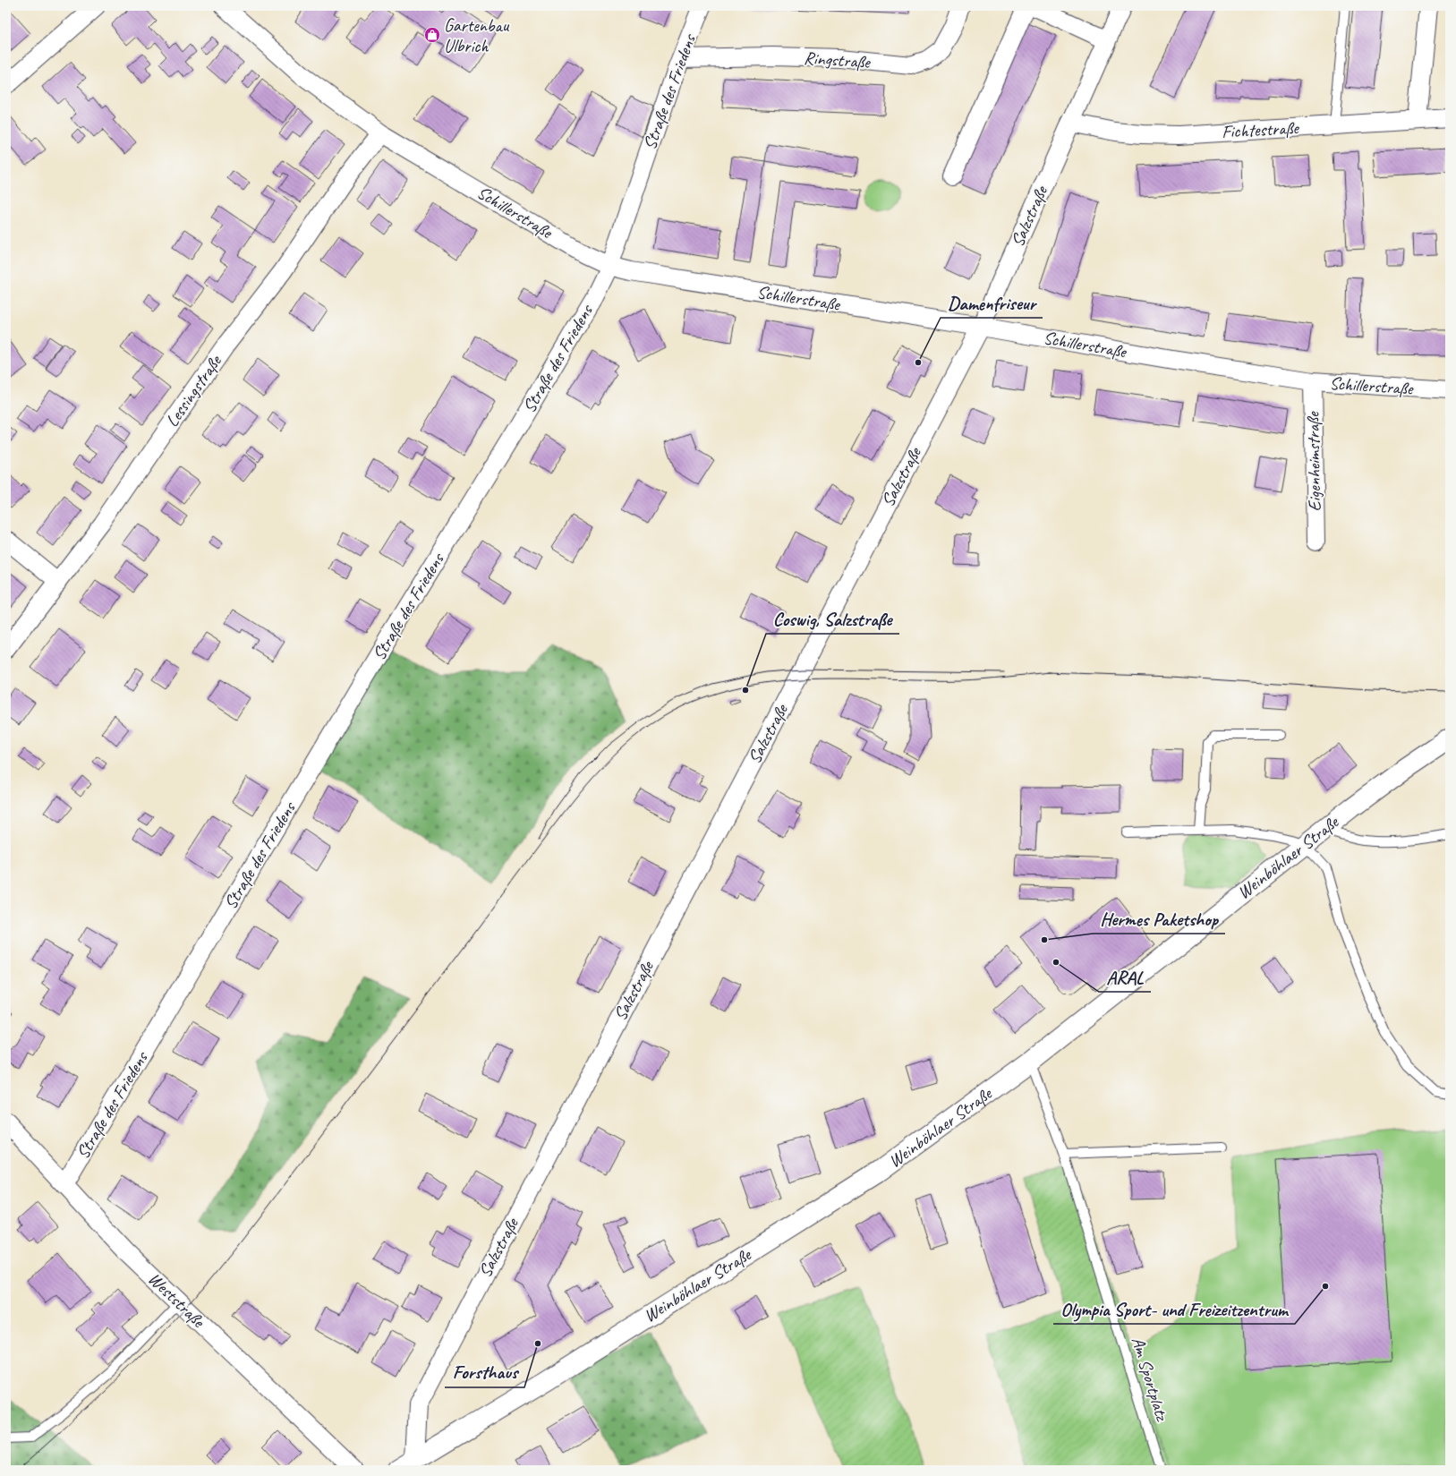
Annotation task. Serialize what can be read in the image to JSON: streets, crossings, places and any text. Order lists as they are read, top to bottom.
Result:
{
  "streets": {
    "main road": ["Weinböhlaer Straße"],
    "street": [
      "Ringstraße",
      "Straße des Friedens",
      "Fichtestraße",
      "Schillerstraße",
      "Salzstraße",
      "Lessingstraße",
      "Eigenheimstraße",
      "Weststraße"
    ],
    "lane": ["Am Sportplatz"]
  },
  "crossings": [
    ["Ringstraße", "Straße des Friedens"],
    ["Straße des Friedens", "Schillerstraße"],
    ["Straße des Friedens", "Weststraße"],
    ["Fichtestraße", "Salzstraße"],
    ["Schillerstraße", "Salzstraße"],
    ["Schillerstraße", "Lessingstraße"],
    ["Schillerstraße", "Eigenheimstraße"],
    ["Salzstraße", "Weinböhlaer Straße"],
    ["Weinböhlaer Straße", "Am Sportplatz"]
  ],
  "places": {
    "shop": ["Gartenbau Ulbrich"],
    "other": [
      "Damenfriseur",
      "Coswig, Salzstraße",
      "Hermes Paketshop",
      "ARAL",
      "Olympia Sport- und Freizeitzentrum",
      "Forsthaus"
    ]
  }
}
